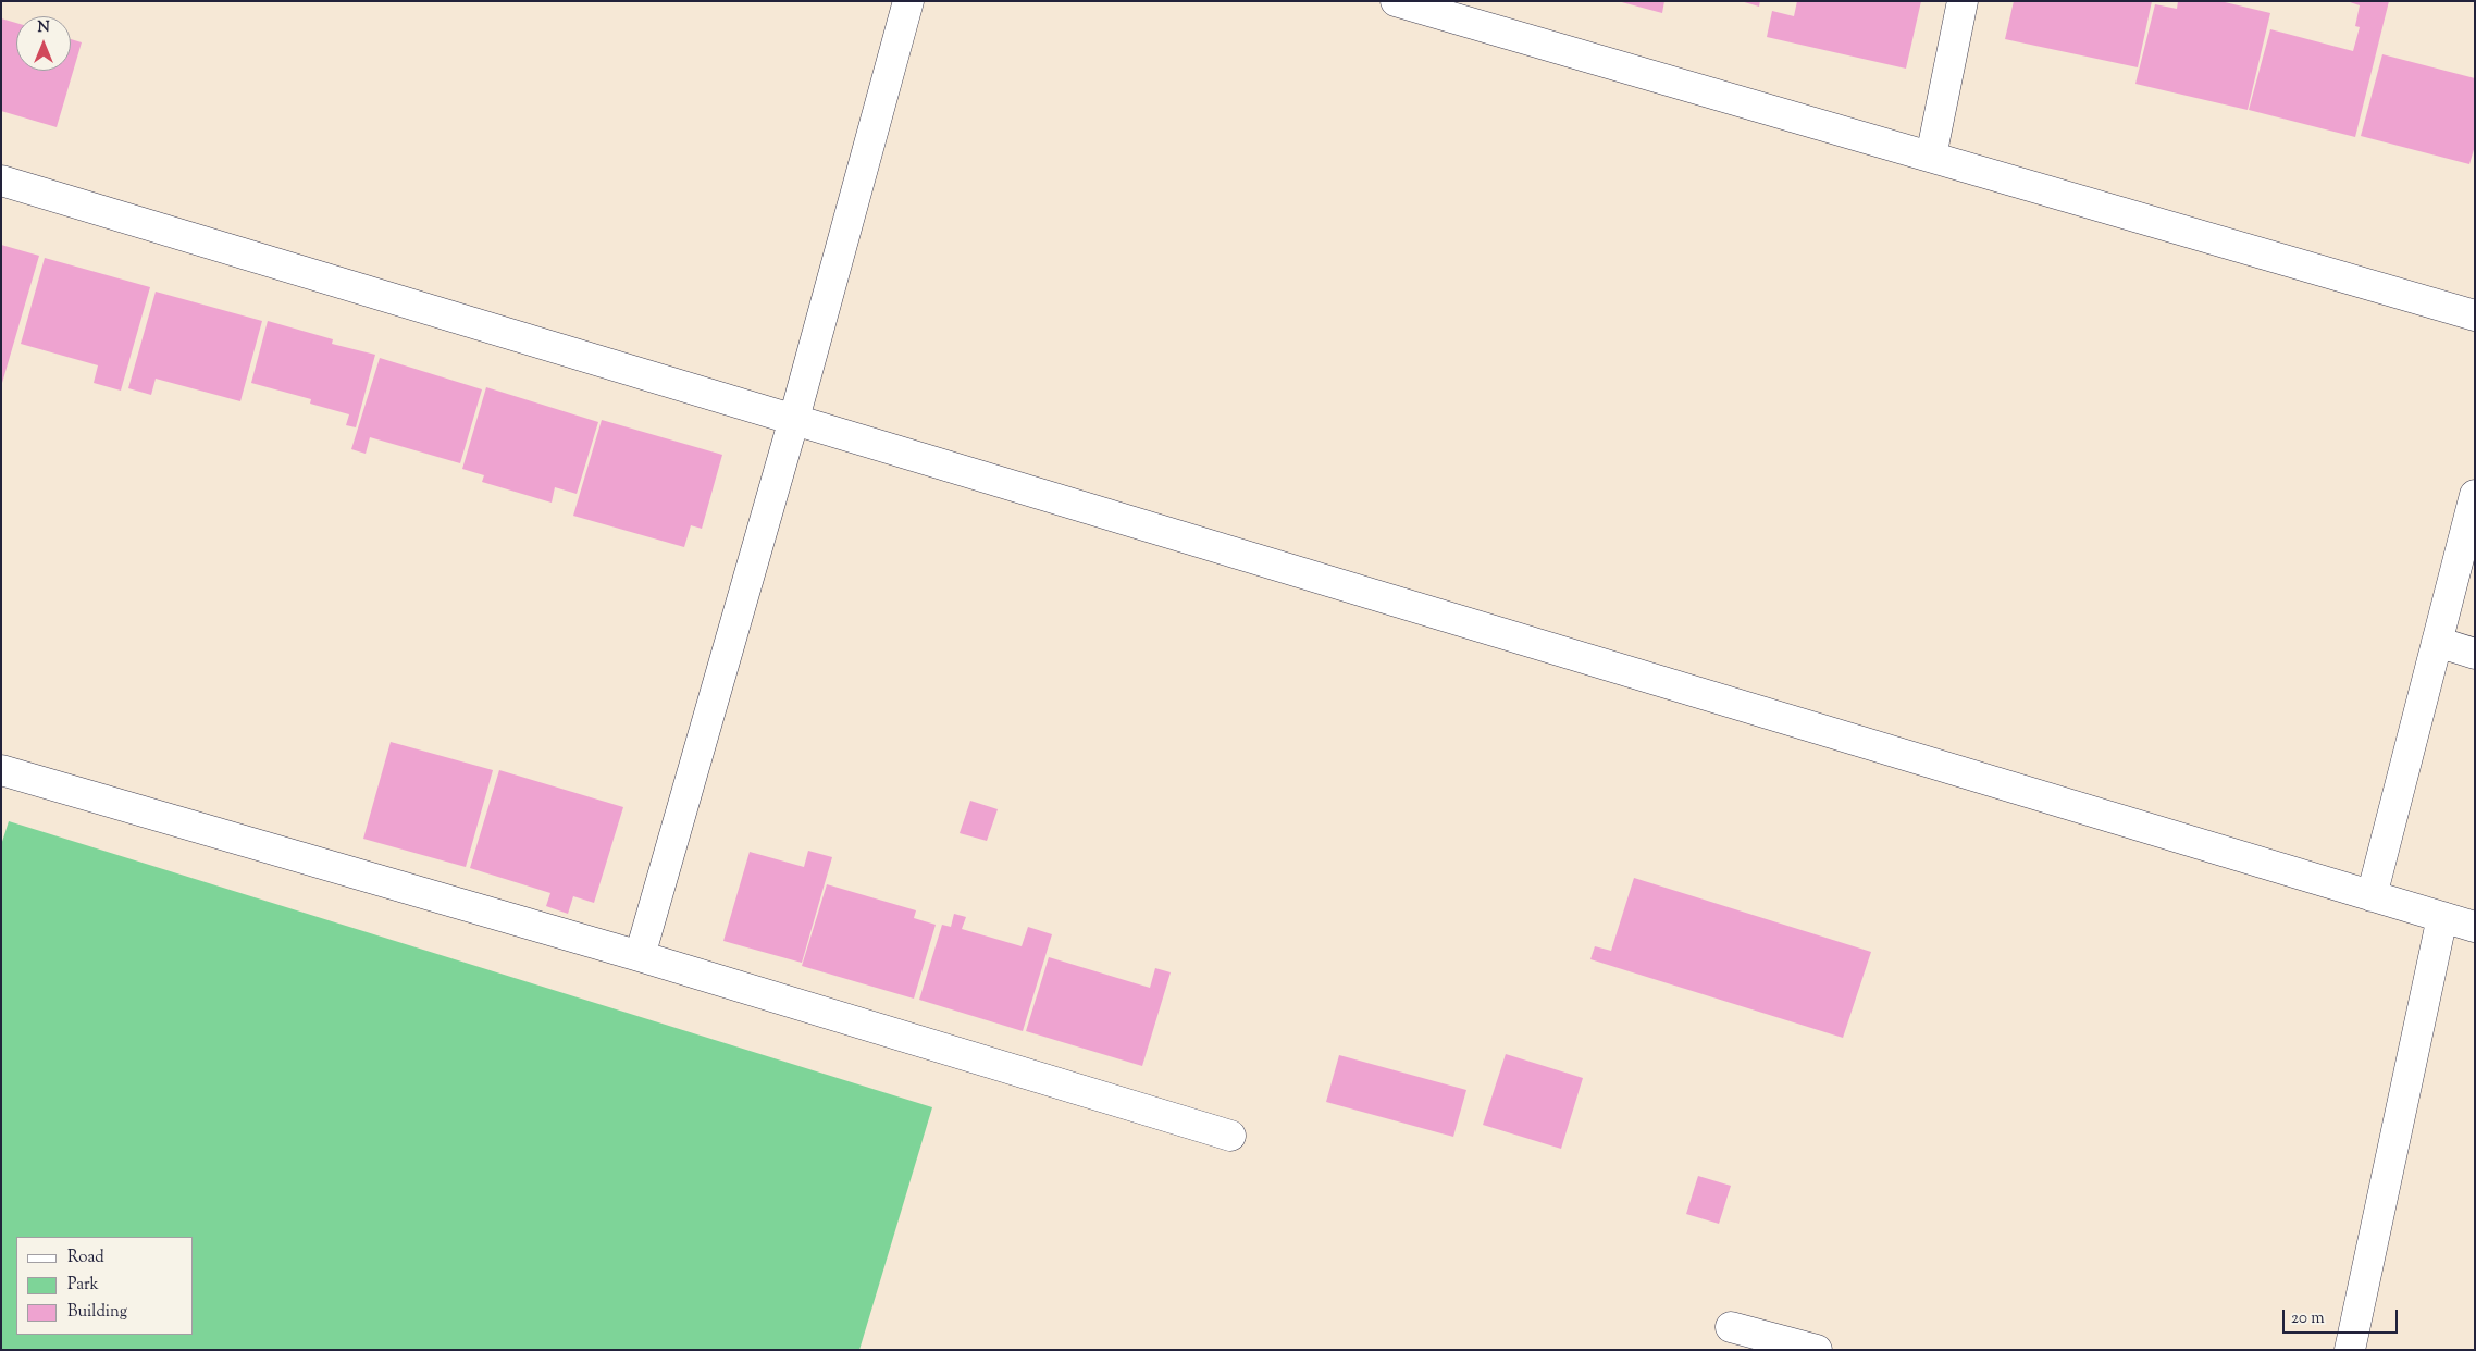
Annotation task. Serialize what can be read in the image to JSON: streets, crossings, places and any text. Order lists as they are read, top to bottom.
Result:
{
  "legend": ["Road", "Park", "Building"],
  "scale_bar": "20 m",
  "north": "top"
}
